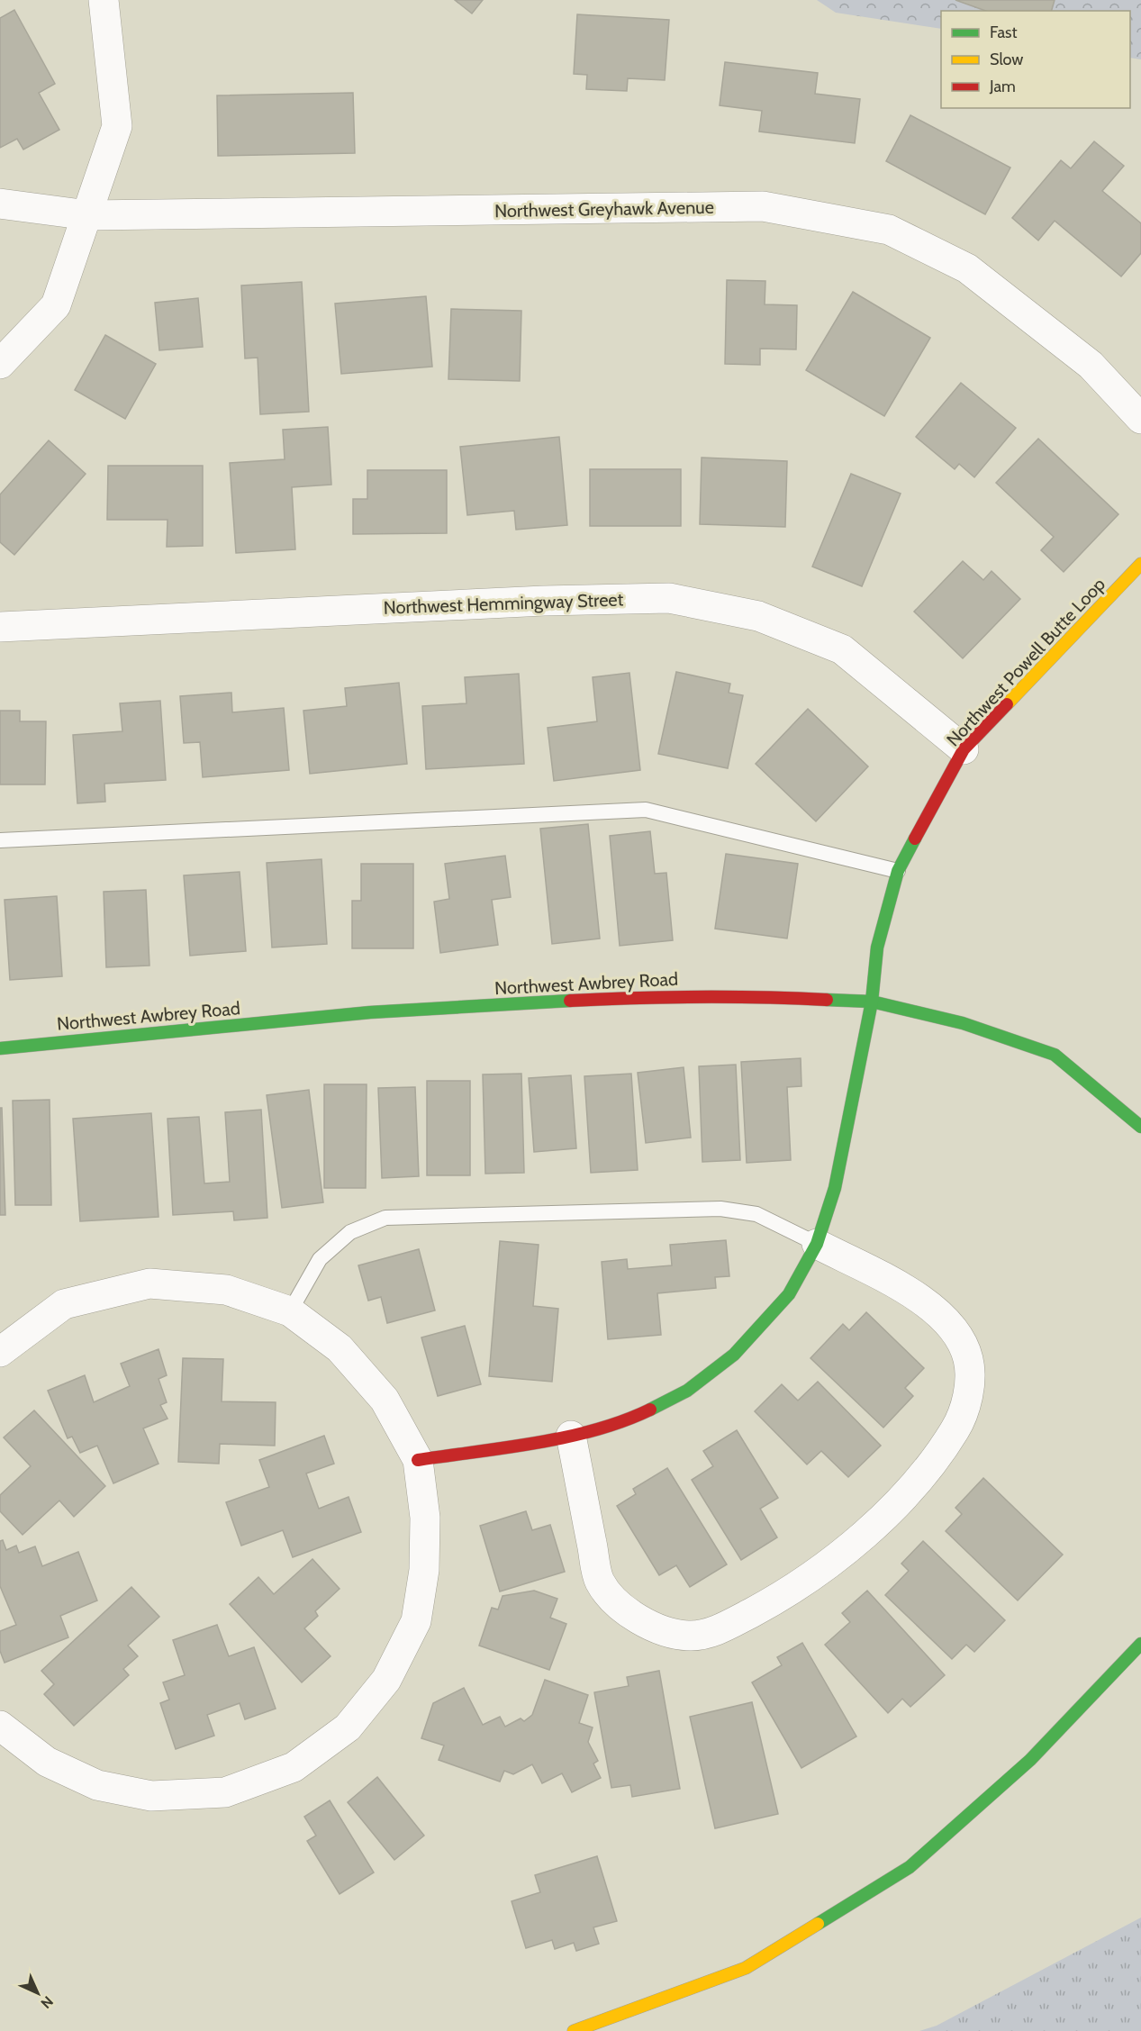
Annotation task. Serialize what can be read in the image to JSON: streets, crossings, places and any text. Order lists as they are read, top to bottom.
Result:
{
  "streets": {
    "street": [
      "Northwest Greyhawk Avenue",
      "Northwest Hemmingway Street",
      "Northwest Powell Butte Loop",
      "Northwest Awbrey Road"
    ]
  },
  "crossings": [
    ["Northwest Hemmingway Street", "Northwest Powell Butte Loop"],
    ["Northwest Powell Butte Loop", "Northwest Awbrey Road"]
  ],
  "legend": ["Fast", "Slow", "Jam"],
  "north": "bottom right"
}
